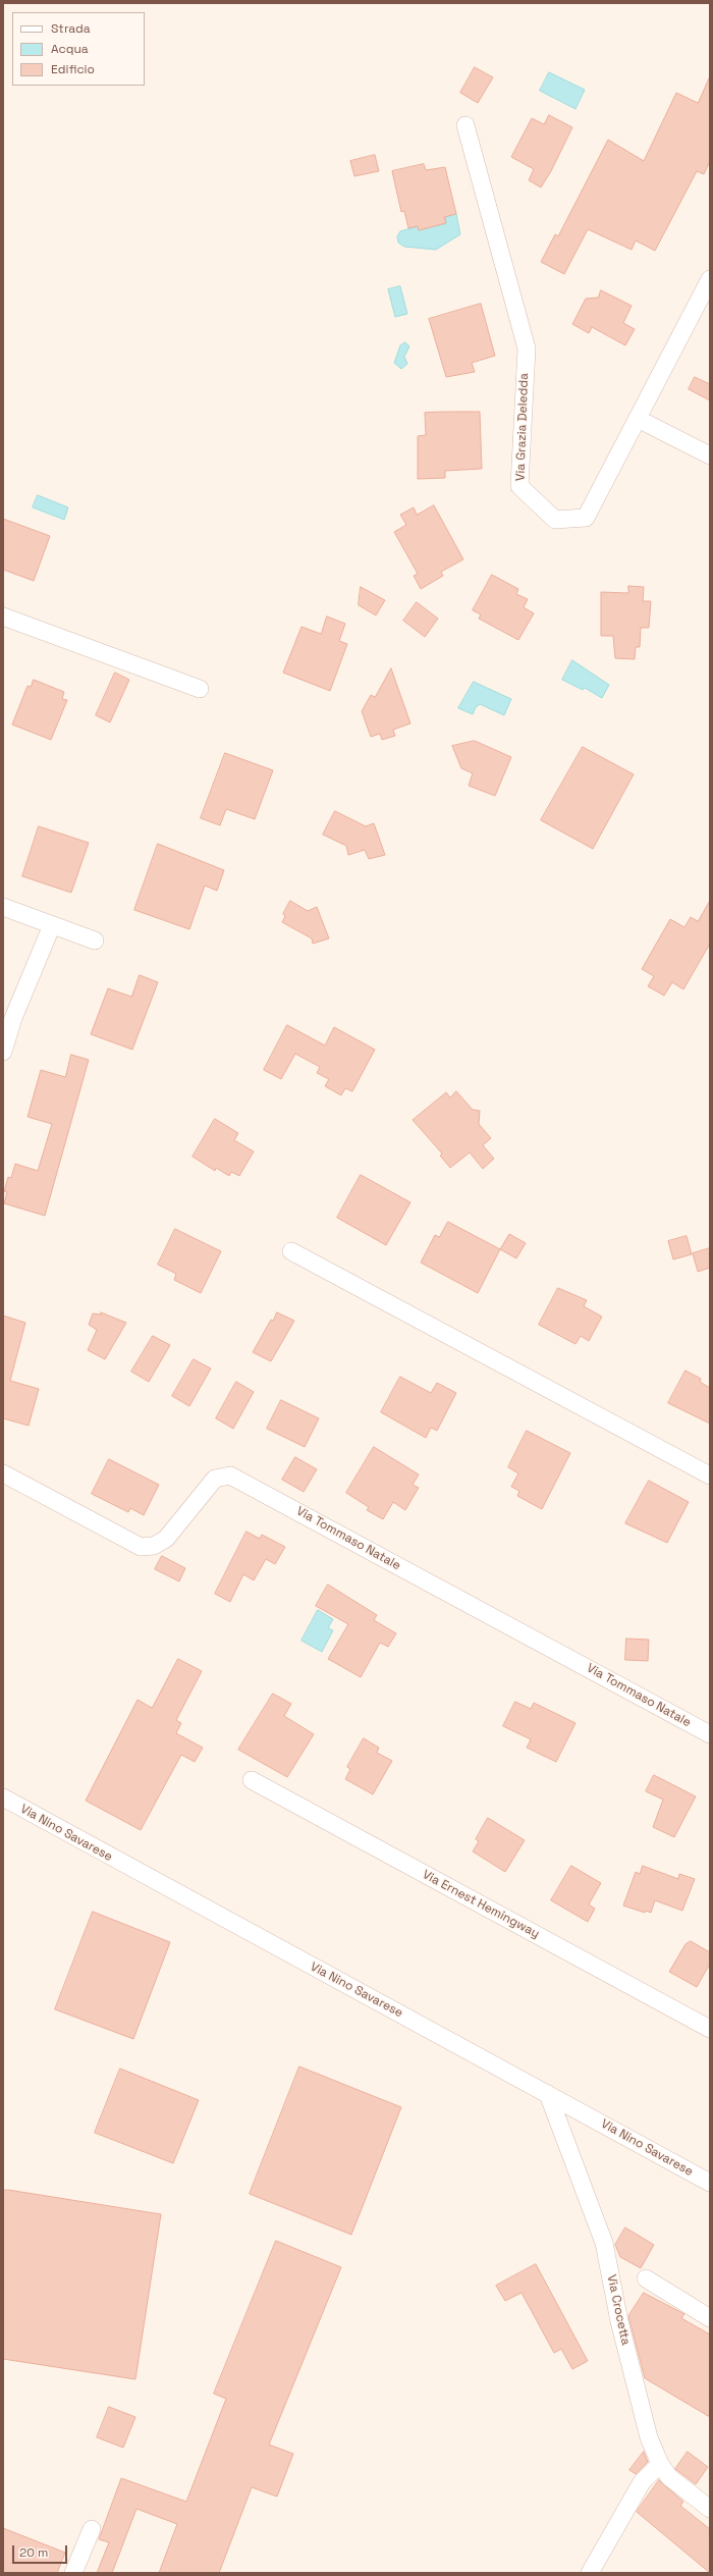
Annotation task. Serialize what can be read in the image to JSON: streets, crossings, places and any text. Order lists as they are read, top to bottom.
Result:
{
  "streets": {
    "street": [
      "Via Grazia Deledda",
      "Via Tommaso Natale",
      "Via Nino Savarese",
      "Via Ernest Hemingway",
      "Via Crocetta"
    ]
  },
  "crossings": [
    ["Via Nino Savarese", "Via Crocetta"]
  ],
  "legend": ["Strada", "Acqua", "Edificio"],
  "scale_bar": "20 m"
}
